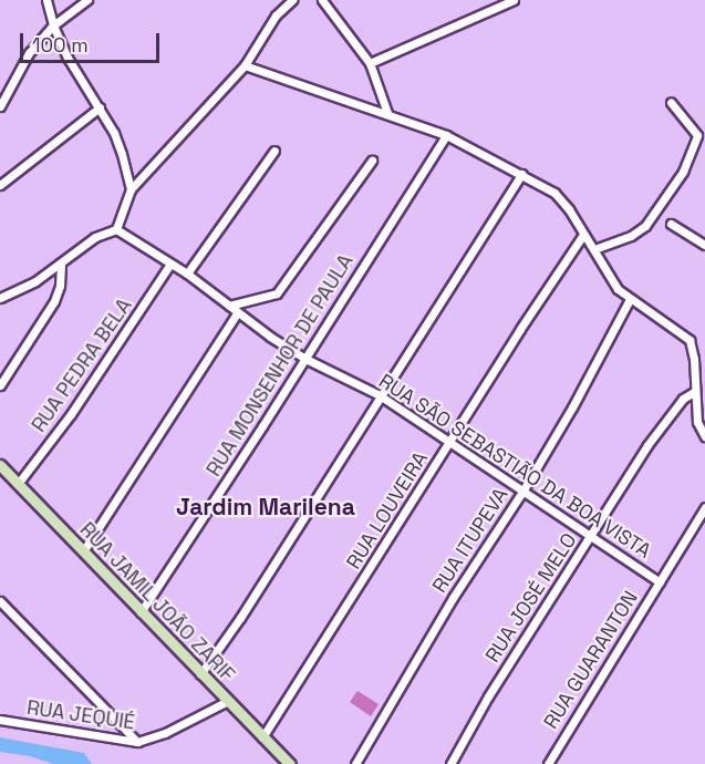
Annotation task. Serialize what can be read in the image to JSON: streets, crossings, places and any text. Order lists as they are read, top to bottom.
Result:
{
  "streets": {
    "main road": ["RUA JAMIL JOÃO ZARIF"],
    "street": [
      "RUA PEDRA BELA",
      "RUA MONSENHOR DE PAULA",
      "RUA SÃO SEBASTIÃO DA BOA VISTA",
      "RUA LOUVEIRA",
      "RUA ITUPEVA",
      "RUA JOSÉ MELO",
      "RUA GUARANTON",
      "RUA JEQUIÉ"
    ]
  },
  "crossings": [
    ["RUA PEDRA BELA", "RUA SÃO SEBASTIÃO DA BOA VISTA"],
    ["RUA PEDRA BELA", "RUA JAMIL JOÃO ZARIF"],
    ["RUA MONSENHOR DE PAULA", "RUA SÃO SEBASTIÃO DA BOA VISTA"],
    ["RUA MONSENHOR DE PAULA", "RUA JAMIL JOÃO ZARIF"],
    ["RUA SÃO SEBASTIÃO DA BOA VISTA", "RUA LOUVEIRA"],
    ["RUA SÃO SEBASTIÃO DA BOA VISTA", "RUA ITUPEVA"],
    ["RUA SÃO SEBASTIÃO DA BOA VISTA", "RUA JOSÉ MELO"],
    ["RUA SÃO SEBASTIÃO DA BOA VISTA", "RUA GUARANTON"],
    ["RUA LOUVEIRA", "RUA JAMIL JOÃO ZARIF"],
    ["RUA JAMIL JOÃO ZARIF", "RUA JEQUIÉ"]
  ],
  "districts": ["Jardim Marilena"],
  "scale_bar": "100 m"
}
